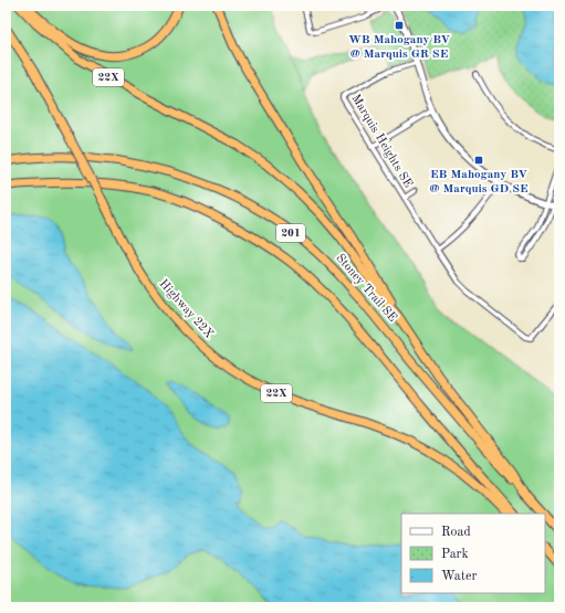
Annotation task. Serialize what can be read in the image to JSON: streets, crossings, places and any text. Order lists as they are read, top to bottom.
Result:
{
  "streets": {
    "highway": [
      "22X",
      "201",
      "Stoney Trail SE",
      "Highway 22X"
    ],
    "street": ["Marquis Heights SE"]
  },
  "crossings": [
    ["22X", "Stoney Trail SE"]
  ],
  "places": {
    "transit": ["WB Mahogany BV @ Marquis GR SE", "EB Mahogany BV @ Marquis GD SE"]
  },
  "legend": ["Road", "Park", "Water"]
}
